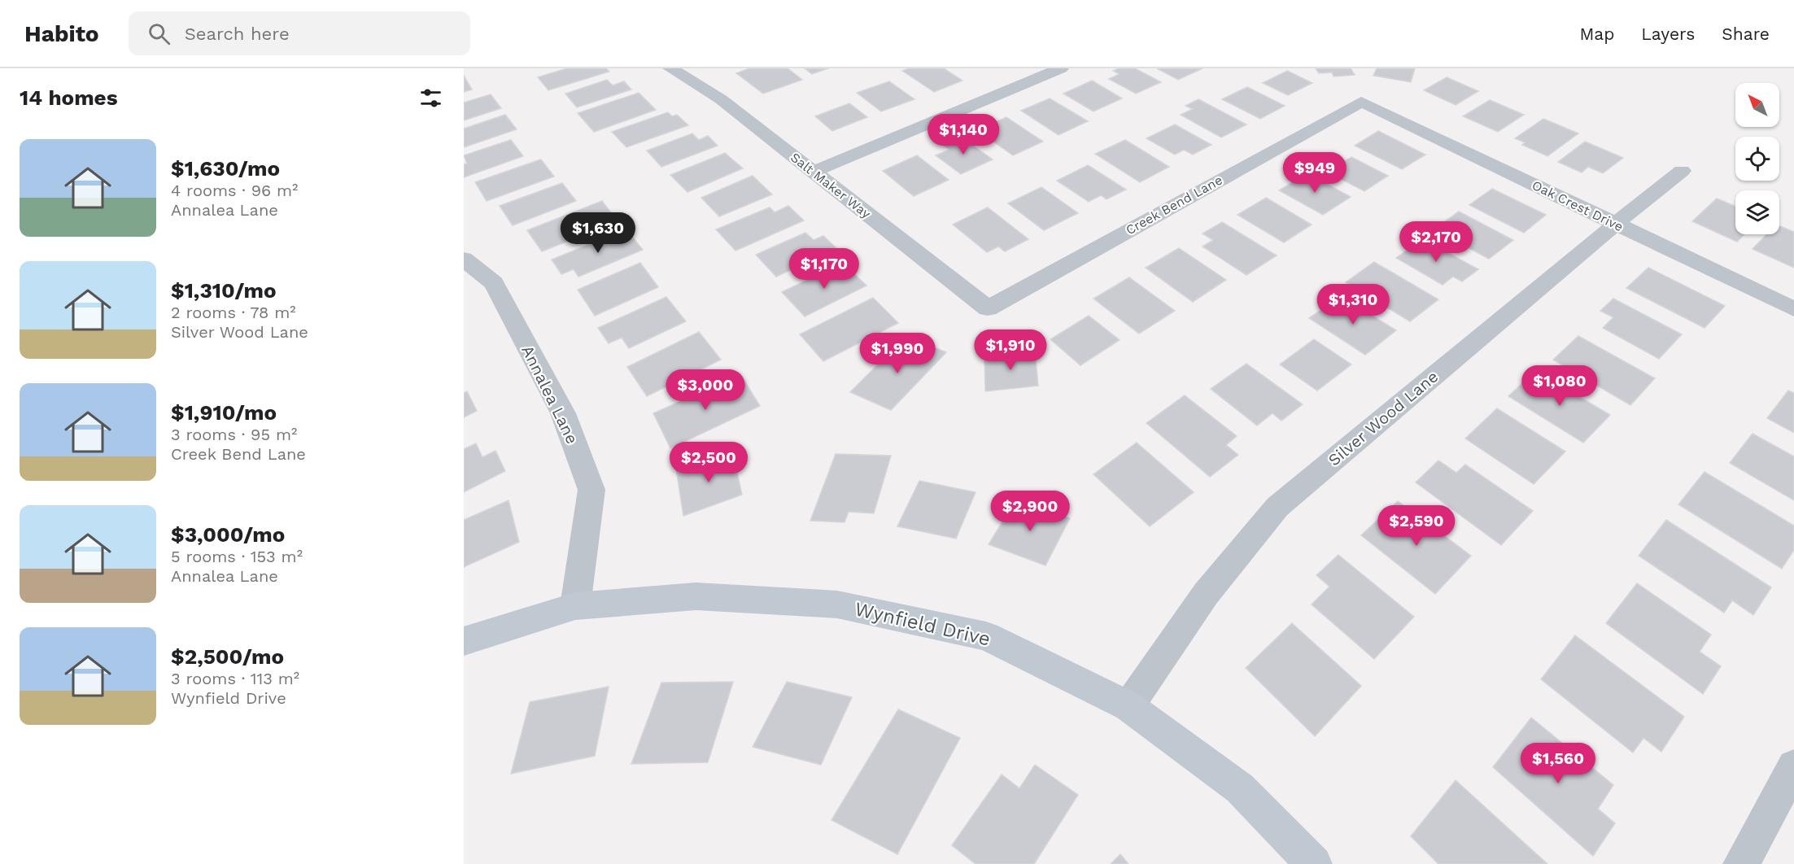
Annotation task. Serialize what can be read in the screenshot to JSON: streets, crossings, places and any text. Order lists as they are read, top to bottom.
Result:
{
  "streets": {
    "street": [
      "Salt Maker Way",
      "Creek Bend Lane",
      "Oak Crest Drive",
      "Annalea Lane",
      "Silver Wood Lane",
      "Wynfield Drive"
    ]
  },
  "crossings": [
    ["Salt Maker Way", "Creek Bend Lane"],
    ["Creek Bend Lane", "Oak Crest Drive"],
    ["Oak Crest Drive", "Silver Wood Lane"],
    ["Annalea Lane", "Wynfield Drive"],
    ["Silver Wood Lane", "Wynfield Drive"]
  ],
  "north": "top left",
  "page": {
    "header": "Habito",
    "search": "Search here",
    "nav": ["Map", "Layers", "Share"],
    "heading": "14 homes",
    "price": [
      "$1,140",
      "$949",
      "$1,630",
      "$2,170",
      "$1,170",
      "$1,310",
      "$1,910",
      "$1,990",
      "$1,080",
      "$3,000",
      "$2,500",
      "$2,900",
      "$2,590",
      "$1,560"
    ],
    "list": [
      {
        "name": "$1,630/mo",
        "note": "4 rooms · 96 m² · Annalea Lane"
      },
      {
        "name": "$1,310/mo",
        "note": "2 rooms · 78 m² · Silver Wood Lane"
      },
      {
        "name": "$1,910/mo",
        "note": "3 rooms · 95 m² · Creek Bend Lane"
      },
      {
        "name": "$3,000/mo",
        "note": "5 rooms · 153 m² · Annalea Lane"
      },
      {
        "name": "$2,500/mo",
        "note": "3 rooms · 113 m² · Wynfield Drive"
      }
    ]
  }
}
